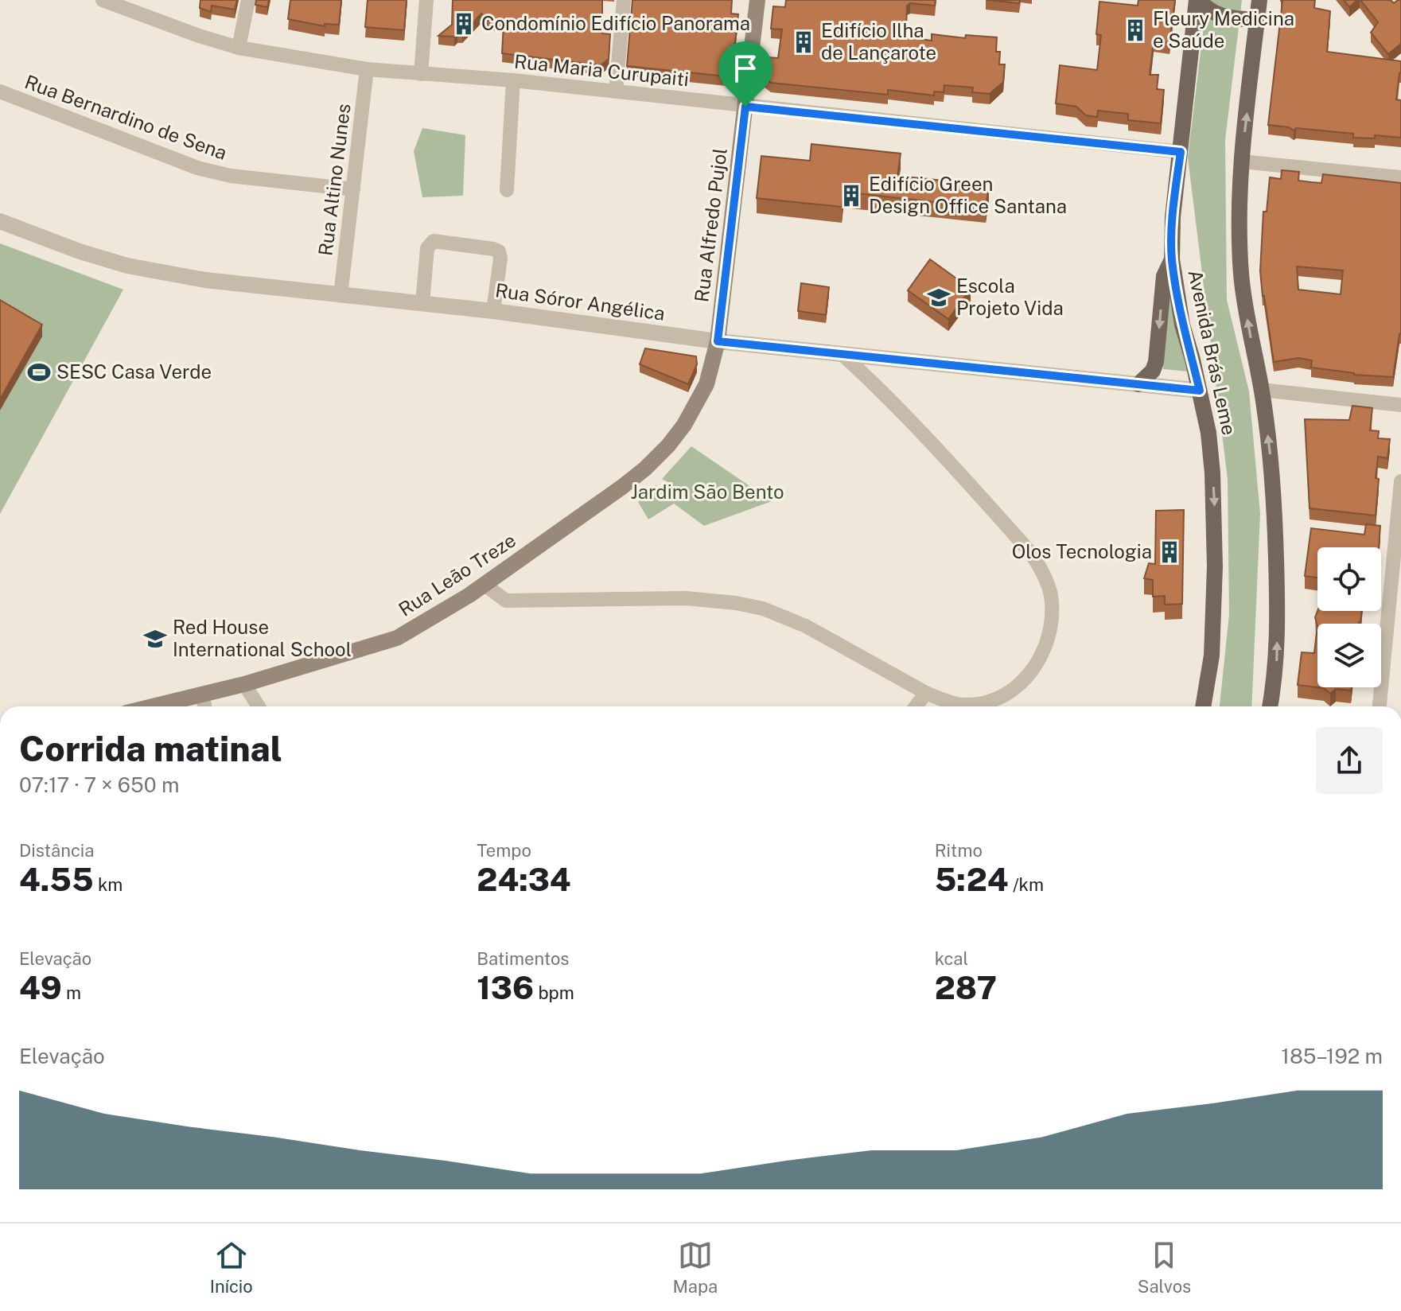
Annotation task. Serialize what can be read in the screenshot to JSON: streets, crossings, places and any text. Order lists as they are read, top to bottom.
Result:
{
  "streets": {
    "main road": ["Rua Alfredo Pujol", "Avenida Brás Leme", "Rua Leão Treze"],
    "street": [
      "Rua Maria Curupaiti",
      "Rua Bernardino de Sena",
      "Rua Altino Nunes",
      "Rua Sóror Angélica"
    ]
  },
  "crossings": [
    ["Rua Maria Curupaiti", "Rua Altino Nunes"],
    ["Rua Maria Curupaiti", "Rua Alfredo Pujol"],
    ["Rua Maria Curupaiti", "Avenida Brás Leme"],
    ["Rua Bernardino de Sena", "Rua Altino Nunes"],
    ["Rua Altino Nunes", "Rua Sóror Angélica"],
    ["Rua Alfredo Pujol", "Rua Sóror Angélica"],
    ["Rua Alfredo Pujol", "Rua Leão Treze"],
    ["Rua Sóror Angélica", "Avenida Brás Leme"],
    ["Rua Sóror Angélica", "Rua Leão Treze"]
  ],
  "parks": ["Jardim São Bento"],
  "places": {
    "building": [
      "Condomínio Edifício Panorama",
      "Fleury Medicina e Saúde",
      "Edifício Ilha de Lançarote",
      "Edifício Green Design Office Santana",
      "Olos Tecnologia"
    ],
    "school or university": ["Escola Projeto Vida", "Red House International School"],
    "sports": ["SESC Casa Verde"]
  },
  "page": {
    "heading": ["Corrida matinal", "07:17 · 7 × 650 m"],
    "stats": [
      ["Distância", "4.55 km"],
      ["Tempo", "24:34"],
      ["Ritmo", "5:24 /km"],
      ["Elevação", "49 m"],
      ["Batimentos", "136 bpm"],
      ["kcal", "287"]
    ],
    "chart": ["Elevação", "185–192 m"],
    "tabs": ["Início", "Mapa", "Salvos"]
  }
}
